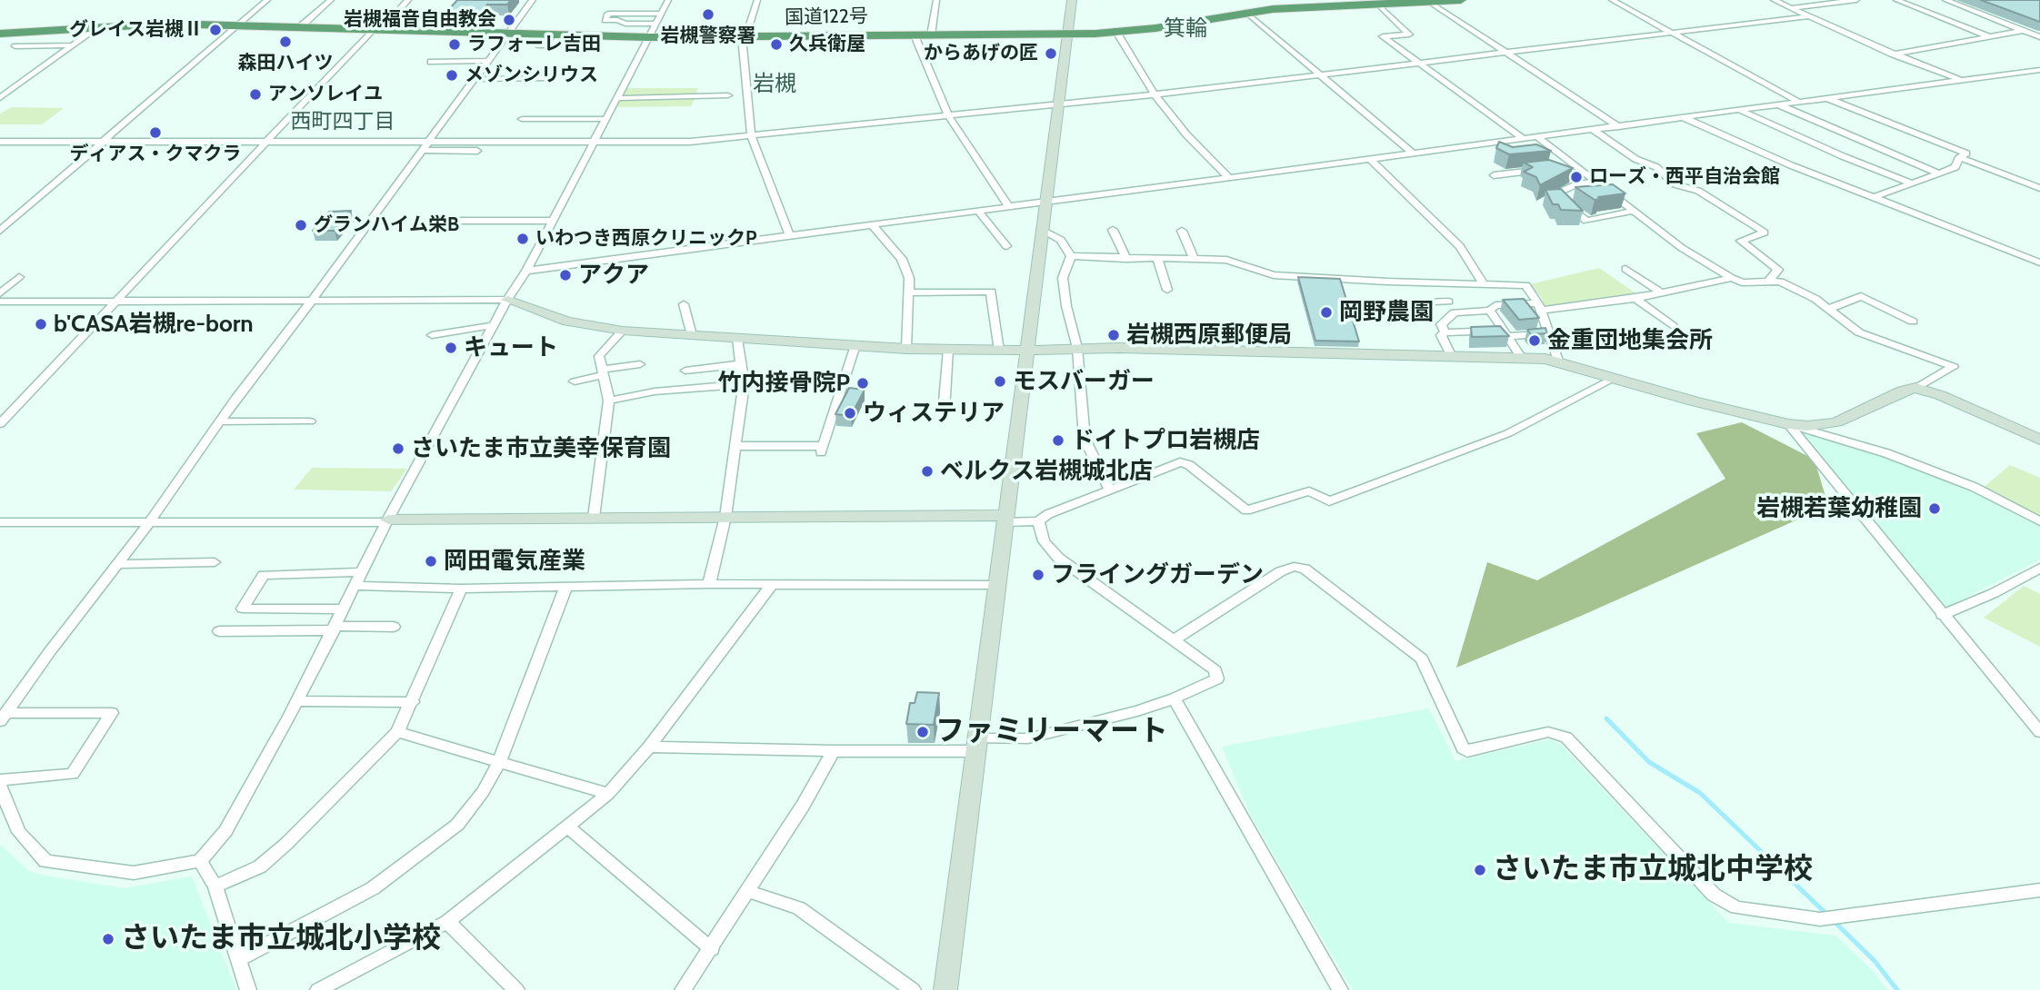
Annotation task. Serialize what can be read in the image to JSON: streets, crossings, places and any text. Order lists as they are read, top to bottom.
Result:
{
  "streets": {
    "highway": ["国道122号"]
  },
  "districts": ["箕輪", "岩槻", "西町四丁目"],
  "places": [
    "岩槻警察署",
    "岩槻福音自由教会",
    "グレイス岩槻Ⅱ",
    "森田ハイツ",
    "ラフォーレ吉田",
    "久兵衛屋",
    "からあげの匠",
    "メゾンシリウス",
    "アンソレイユ",
    "ディアス・クマクラ",
    "ローズ・西平自治会館",
    "グランハイム栄B",
    "いわつき西原クリニックP",
    "アクア",
    "岡野農園",
    "b'CASA岩槻re-born",
    "岩槻西原郵便局",
    "金重団地集会所",
    "キュート",
    "モスバーガー",
    "竹内接骨院P",
    "ウィステリア",
    "ドイトプロ岩槻店",
    "さいたま市立美幸保育園",
    "ベルクス岩槻城北店",
    "岩槻若葉幼稚園",
    "岡田電気産業",
    "フライングガーデン",
    "ファミリーマート",
    "さいたま市立城北中学校",
    "さいたま市立城北小学校"
  ]
}
